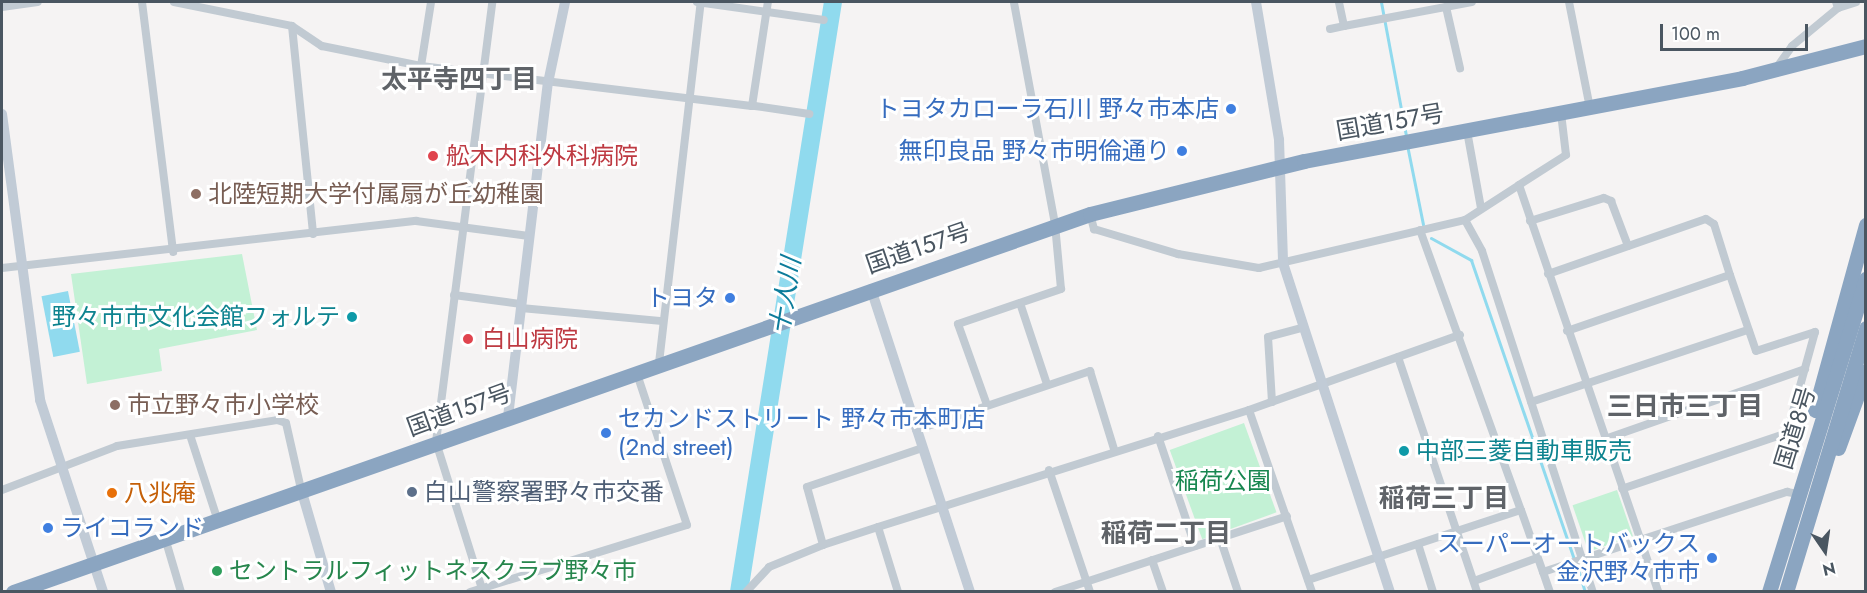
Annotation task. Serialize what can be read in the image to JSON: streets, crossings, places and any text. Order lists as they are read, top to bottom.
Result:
{
  "streets": {
    "highway": ["国道157号", "国道8号"]
  },
  "districts": [
    "太平寺四丁目",
    "三日市三丁目",
    "稲荷三丁目",
    "稲荷二丁目"
  ],
  "water": ["十人川"],
  "parks": ["稲荷公園"],
  "places": [
    "トヨタカローラ石川 野々市本店",
    "無印良品 野々市明倫通り",
    "舩木内科外科病院",
    "北陸短期大学付属扇が丘幼稚園",
    "トヨタ",
    "野々市市文化会館フォルテ",
    "白山病院",
    "市立野々市小学校",
    "セカンドストリート 野々市本町店 (2nd street)",
    "中部三菱自動車販売",
    "白山警察署野々市交番",
    "八兆庵",
    "ライコランド",
    "スーパーオートバックス 金沢野々市市",
    "セントラルフィットネスクラブ野々市"
  ],
  "scale_bar": "100 m",
  "north": "bottom"
}
